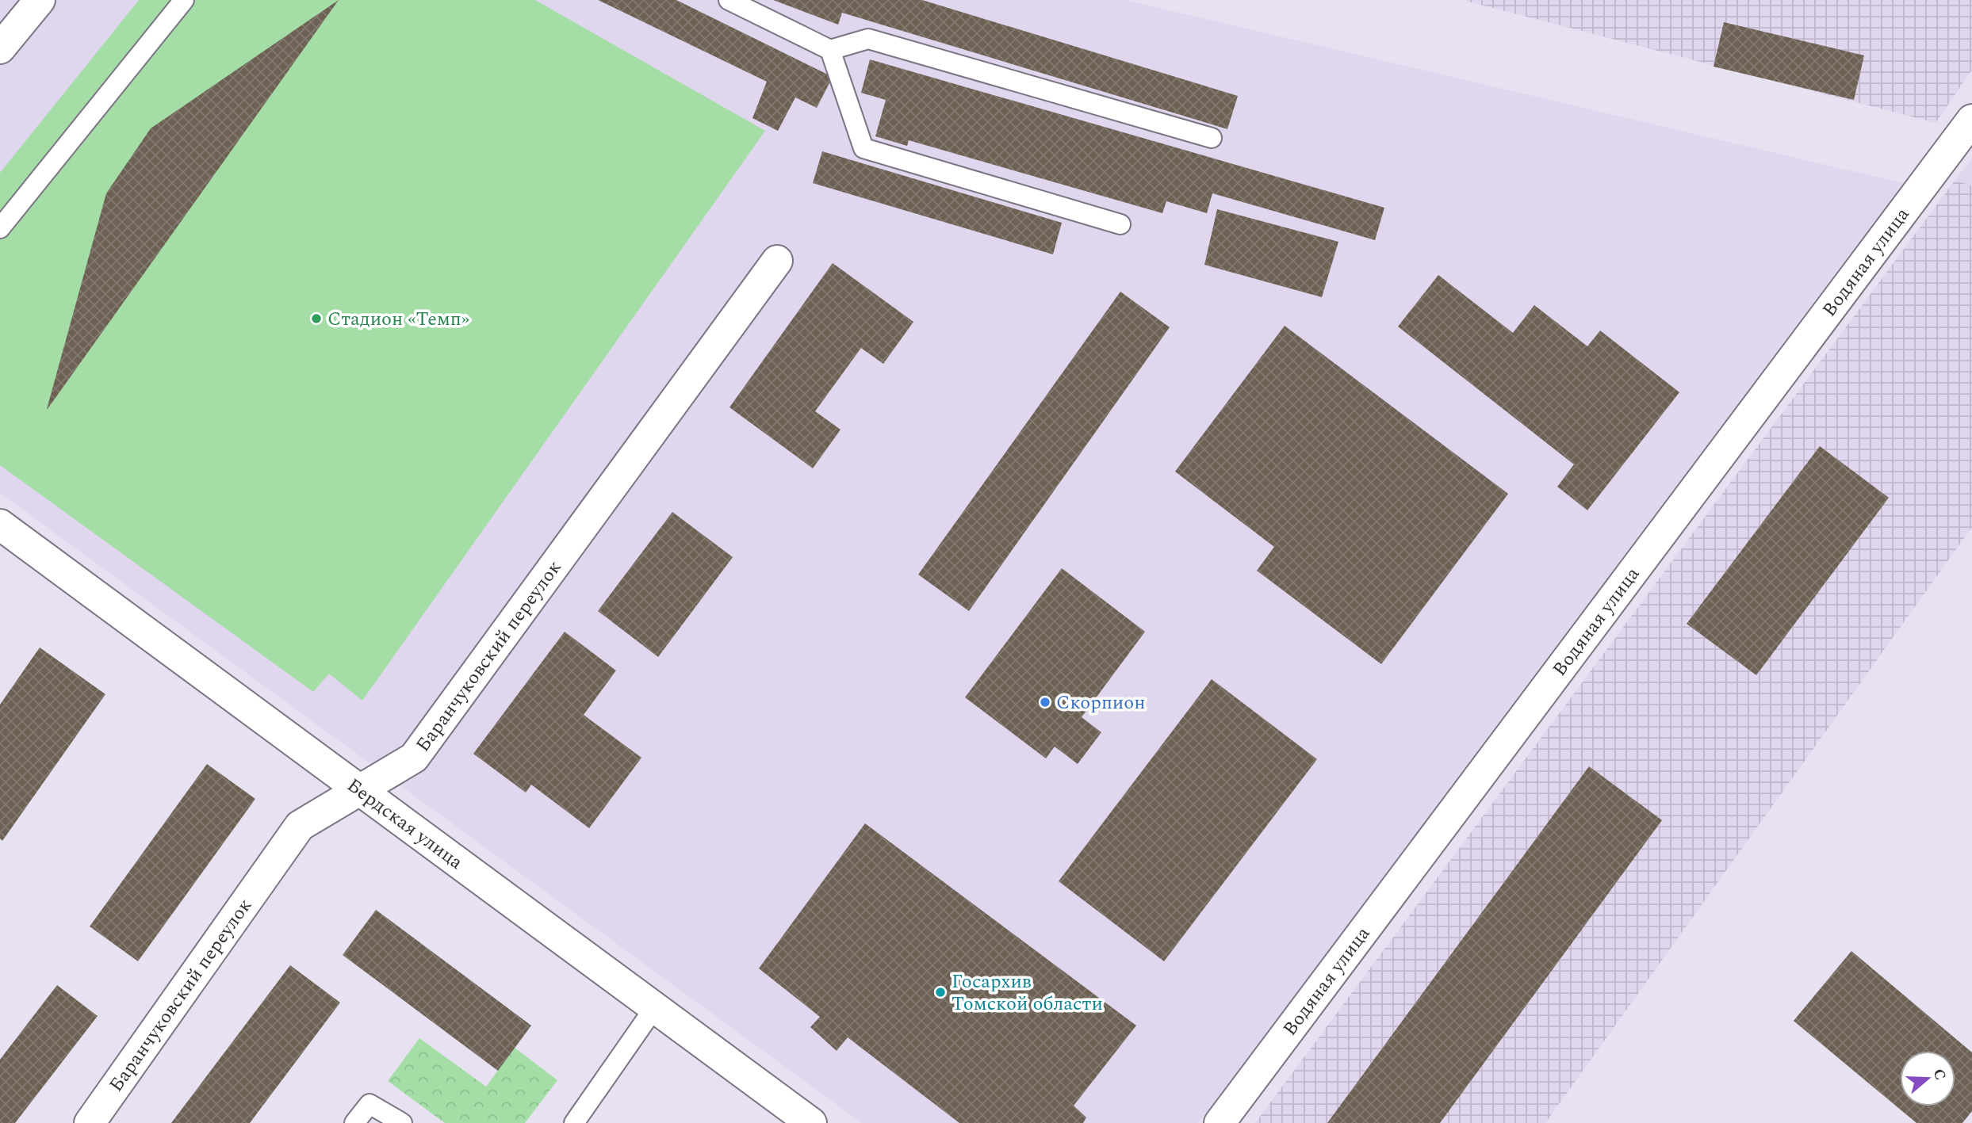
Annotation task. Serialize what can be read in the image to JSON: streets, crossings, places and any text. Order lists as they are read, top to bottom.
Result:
{
  "streets": {
    "street": ["Водяная улица", "Баранчуковский переулок", "Бердская улица"]
  },
  "crossings": [
    ["Баранчуковский переулок", "Бердская улица"]
  ],
  "places": ["Стадион «Темп»", "Скорпион", "Госархив Томской области"],
  "north": "right"
}
